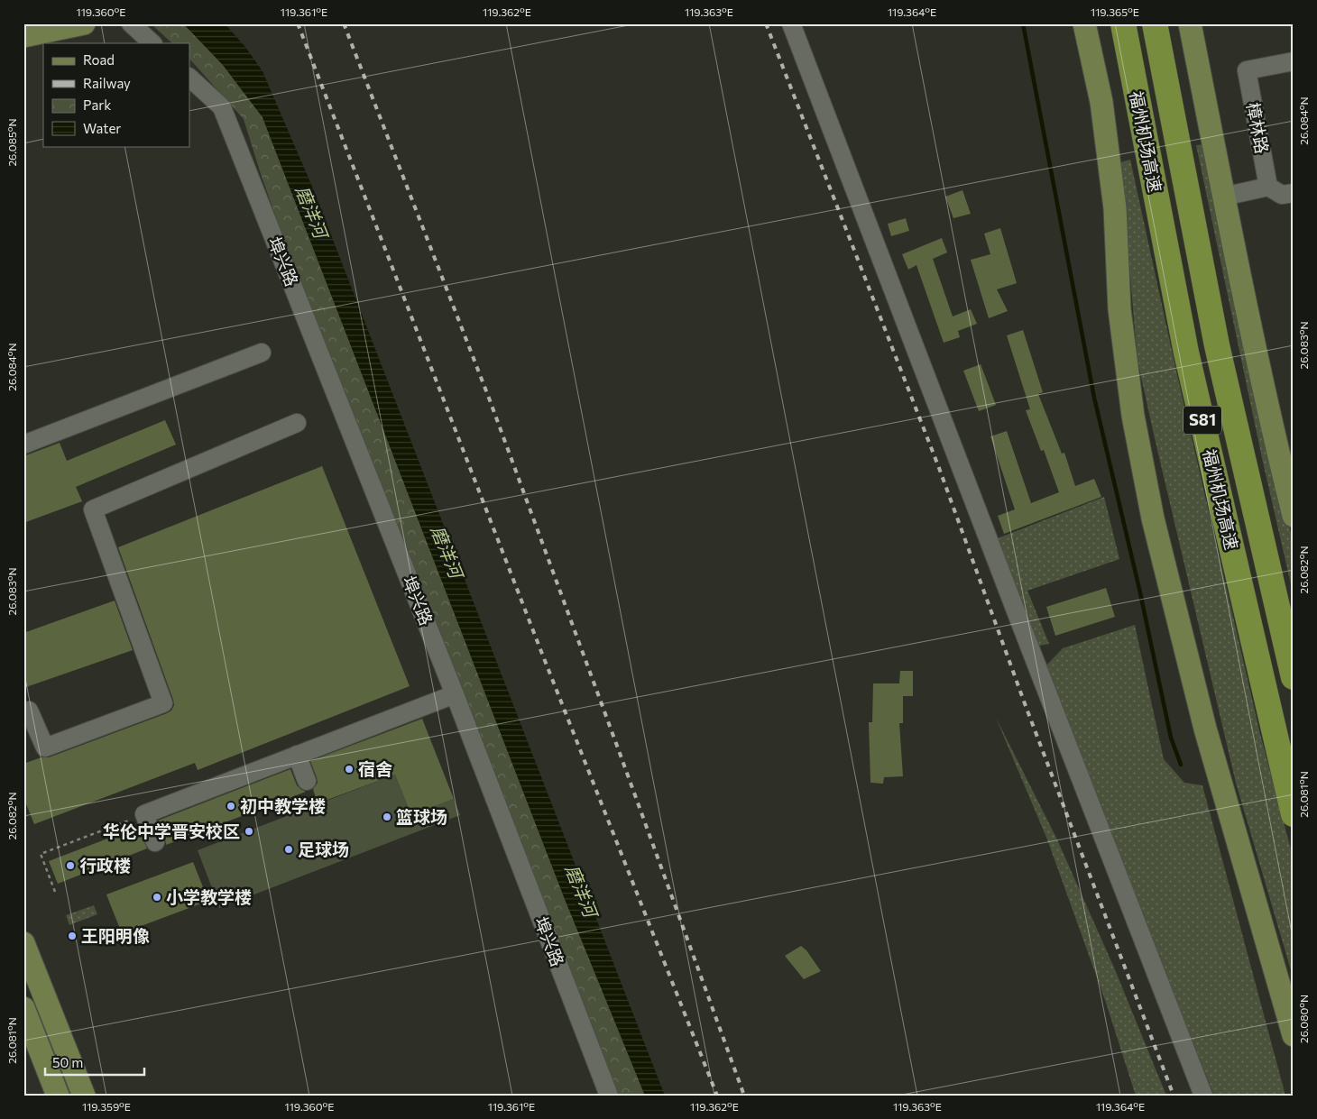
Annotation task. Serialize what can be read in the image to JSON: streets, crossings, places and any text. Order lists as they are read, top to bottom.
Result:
{
  "streets": {
    "highway": ["福州机场高速", "S81"],
    "street": ["樟林路", "埠兴路"]
  },
  "water": ["磨洋河"],
  "places": [
    "宿舍",
    "初中教学楼",
    "篮球场",
    "华伦中学晋安校区",
    "足球场",
    "行政楼",
    "小学教学楼",
    "王阳明像"
  ],
  "legend": [
    "Road",
    "Railway",
    "Park",
    "Water"
  ],
  "scale_bar": "50 m",
  "coordinates": [
    "119.360°E",
    "119.361°E",
    "119.362°E",
    "119.363°E",
    "119.364°E",
    "119.365°E",
    "26.084°N",
    "26.085°N",
    "26.083°N",
    "26.082°N",
    "26.081°N",
    "26.080°N",
    "119.359°E"
  ]
}
